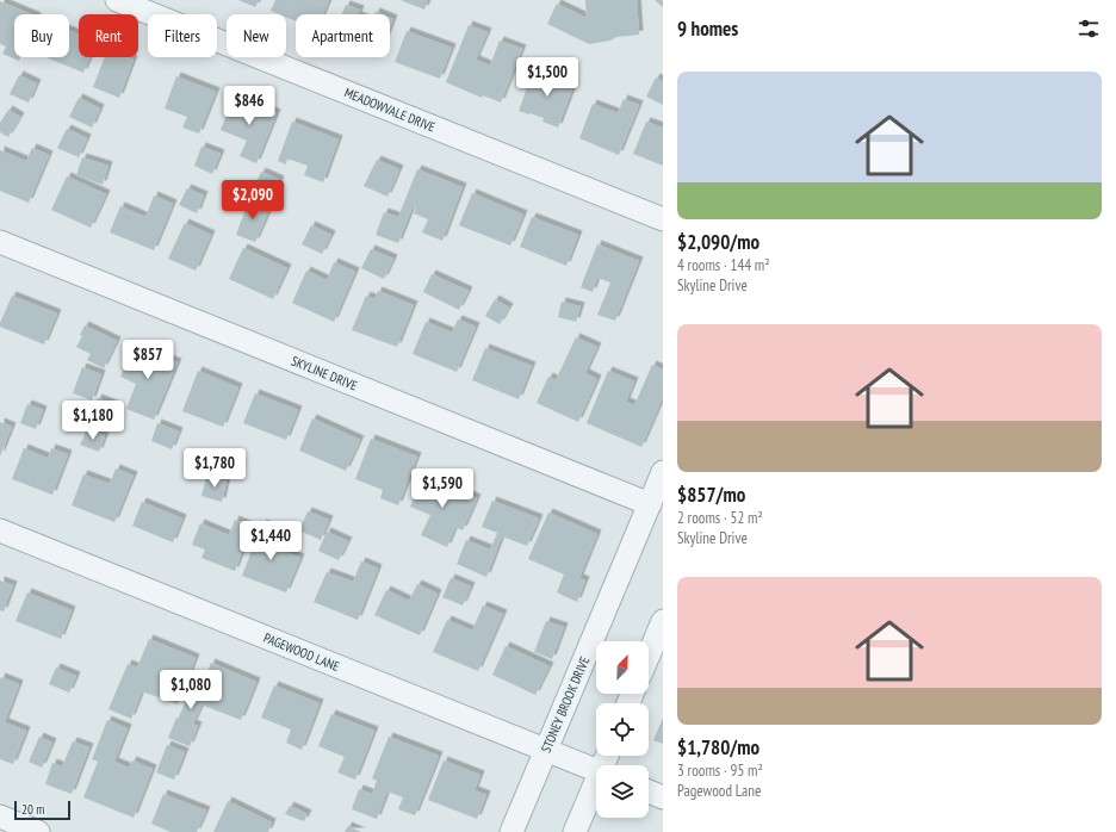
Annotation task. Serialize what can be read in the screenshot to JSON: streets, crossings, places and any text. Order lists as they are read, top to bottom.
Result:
{
  "streets": {
    "street": [
      "MEADOWVALE DRIVE",
      "SKYLINE DRIVE",
      "PAGEWOOD LANE",
      "STONEY BROOK DRIVE"
    ]
  },
  "crossings": [
    ["SKYLINE DRIVE", "STONEY BROOK DRIVE"],
    ["PAGEWOOD LANE", "STONEY BROOK DRIVE"]
  ],
  "scale_bar": "20 m",
  "north": "top right",
  "page": {
    "heading": "9 homes",
    "chip": [
      "Buy",
      "Rent",
      "Filters",
      "New",
      "Apartment"
    ],
    "price": [
      "$1,500",
      "$846",
      "$2,090",
      "$857",
      "$1,180",
      "$1,780",
      "$1,590",
      "$1,440",
      "$1,080"
    ],
    "list": [
      {
        "name": "$2,090/mo",
        "note": "4 rooms · 144 m² · Skyline Drive"
      },
      {
        "name": "$857/mo",
        "note": "2 rooms · 52 m² · Skyline Drive"
      },
      {
        "name": "$1,780/mo",
        "note": "3 rooms · 95 m² · Pagewood Lane"
      }
    ],
    "scale": "20 m"
  }
}
